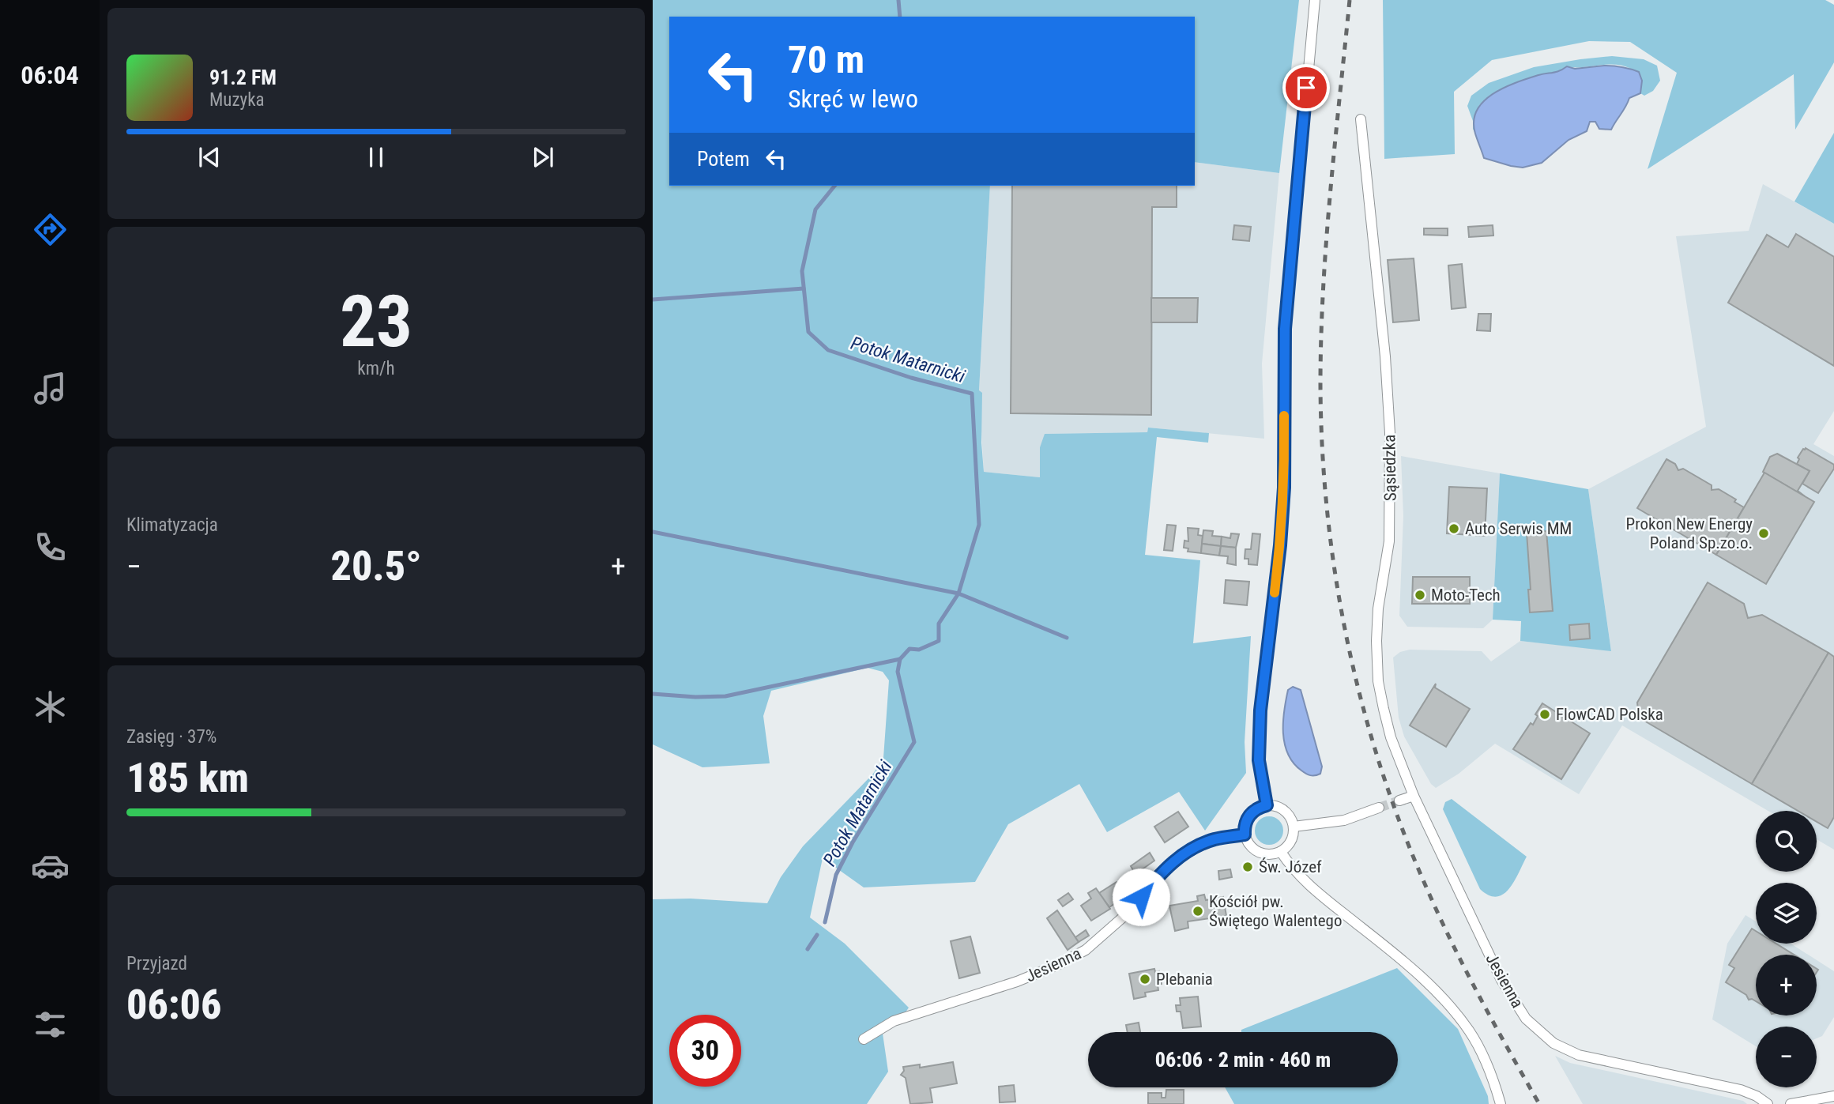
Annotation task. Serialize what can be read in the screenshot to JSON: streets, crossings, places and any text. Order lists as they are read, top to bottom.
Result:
{
  "streets": {
    "street": ["Sąsiedzka", "Jesienna"]
  },
  "crossings": [
    ["Sąsiedzka", "Jesienna"]
  ],
  "water": ["Potok Matarnicki"],
  "places": [
    "Auto Serwis MM",
    "Prokon New Energy Poland Sp.zo.o.",
    "Moto-Tech",
    "FlowCAD Polska",
    "Św. Józef",
    "Kościół pw. Świętego Walentego",
    "Plebania"
  ],
  "page": {
    "tabs": "06:04",
    "turn": ["70 m", "Skręć w lewo"],
    "song": ["91.2 FM", "Muzyka"],
    "then": "Potem",
    "tile": [
      ["23", "km/h"],
      "Klimatyzacja",
      ["Zasięg · 37%", "185 km"],
      ["Przyjazd", "06:06"]
    ],
    "heat": ["−", "20.5°", "+"],
    "map_buttons": ["+", "−"],
    "limit": "30",
    "trip": "06:06 · 2 min · 460 m"
  }
}
